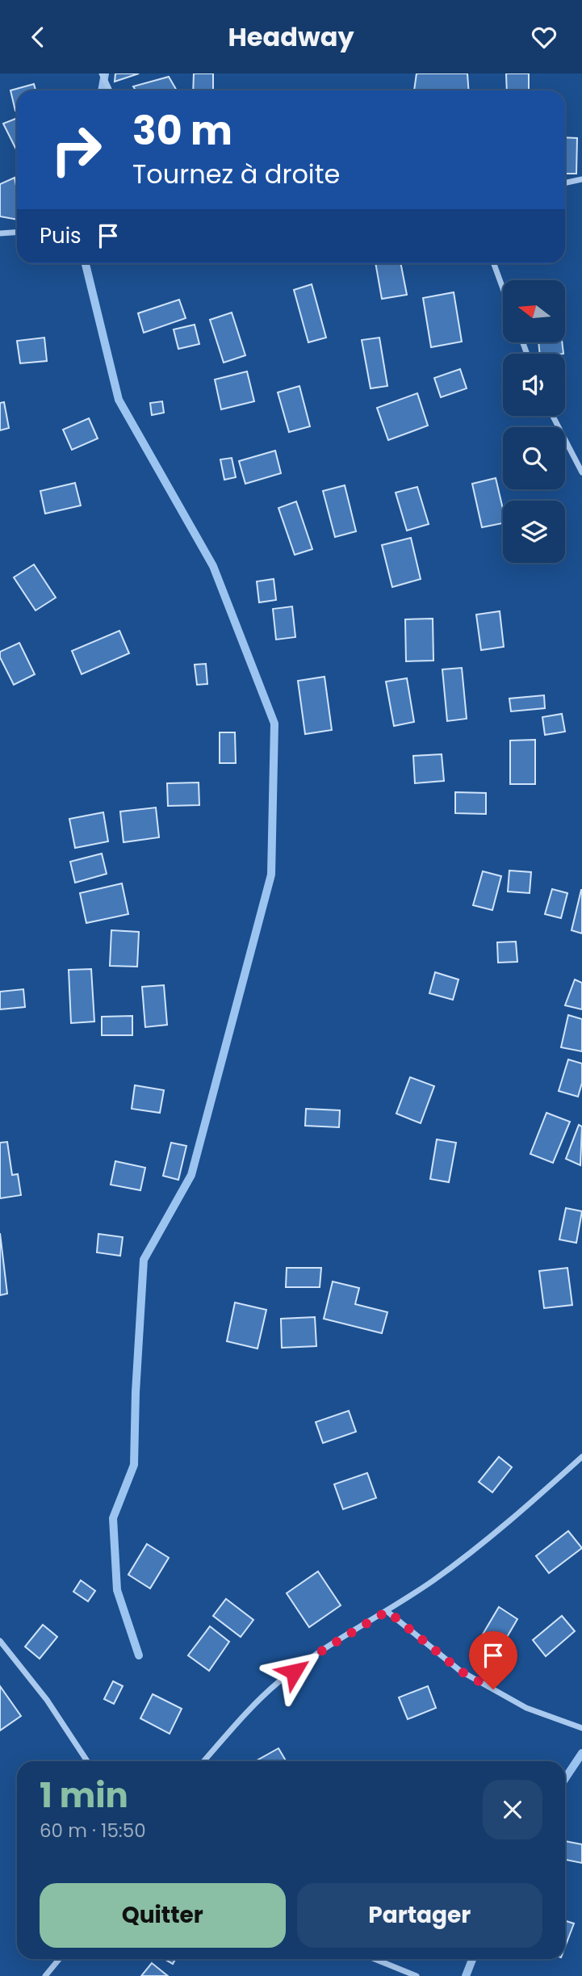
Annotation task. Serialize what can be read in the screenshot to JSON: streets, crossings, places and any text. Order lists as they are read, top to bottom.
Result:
{
  "north": "left",
  "page": {
    "header": "Headway",
    "turn": ["30 m", "Tournez à droite"],
    "then": "Puis",
    "heading": ["1 min", "60 m · 15:50"],
    "buttons": ["Quitter", "Partager"]
  }
}
